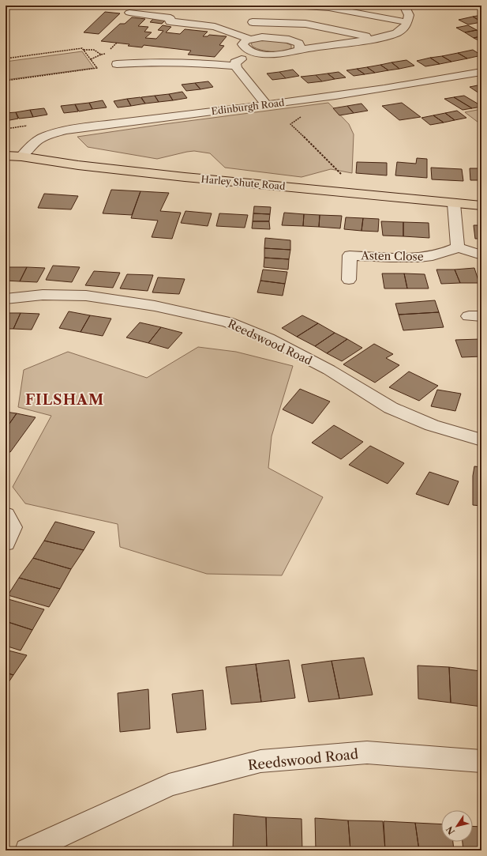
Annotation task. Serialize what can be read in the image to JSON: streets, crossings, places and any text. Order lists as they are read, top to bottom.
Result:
{
  "streets": {
    "main road": ["Harley Shute Road"],
    "street": ["Edinburgh Road", "Asten Close", "Reedswood Road"]
  },
  "crossings": [
    ["Edinburgh Road", "Harley Shute Road"]
  ],
  "districts": ["FILSHAM"],
  "north": "bottom left"
}
